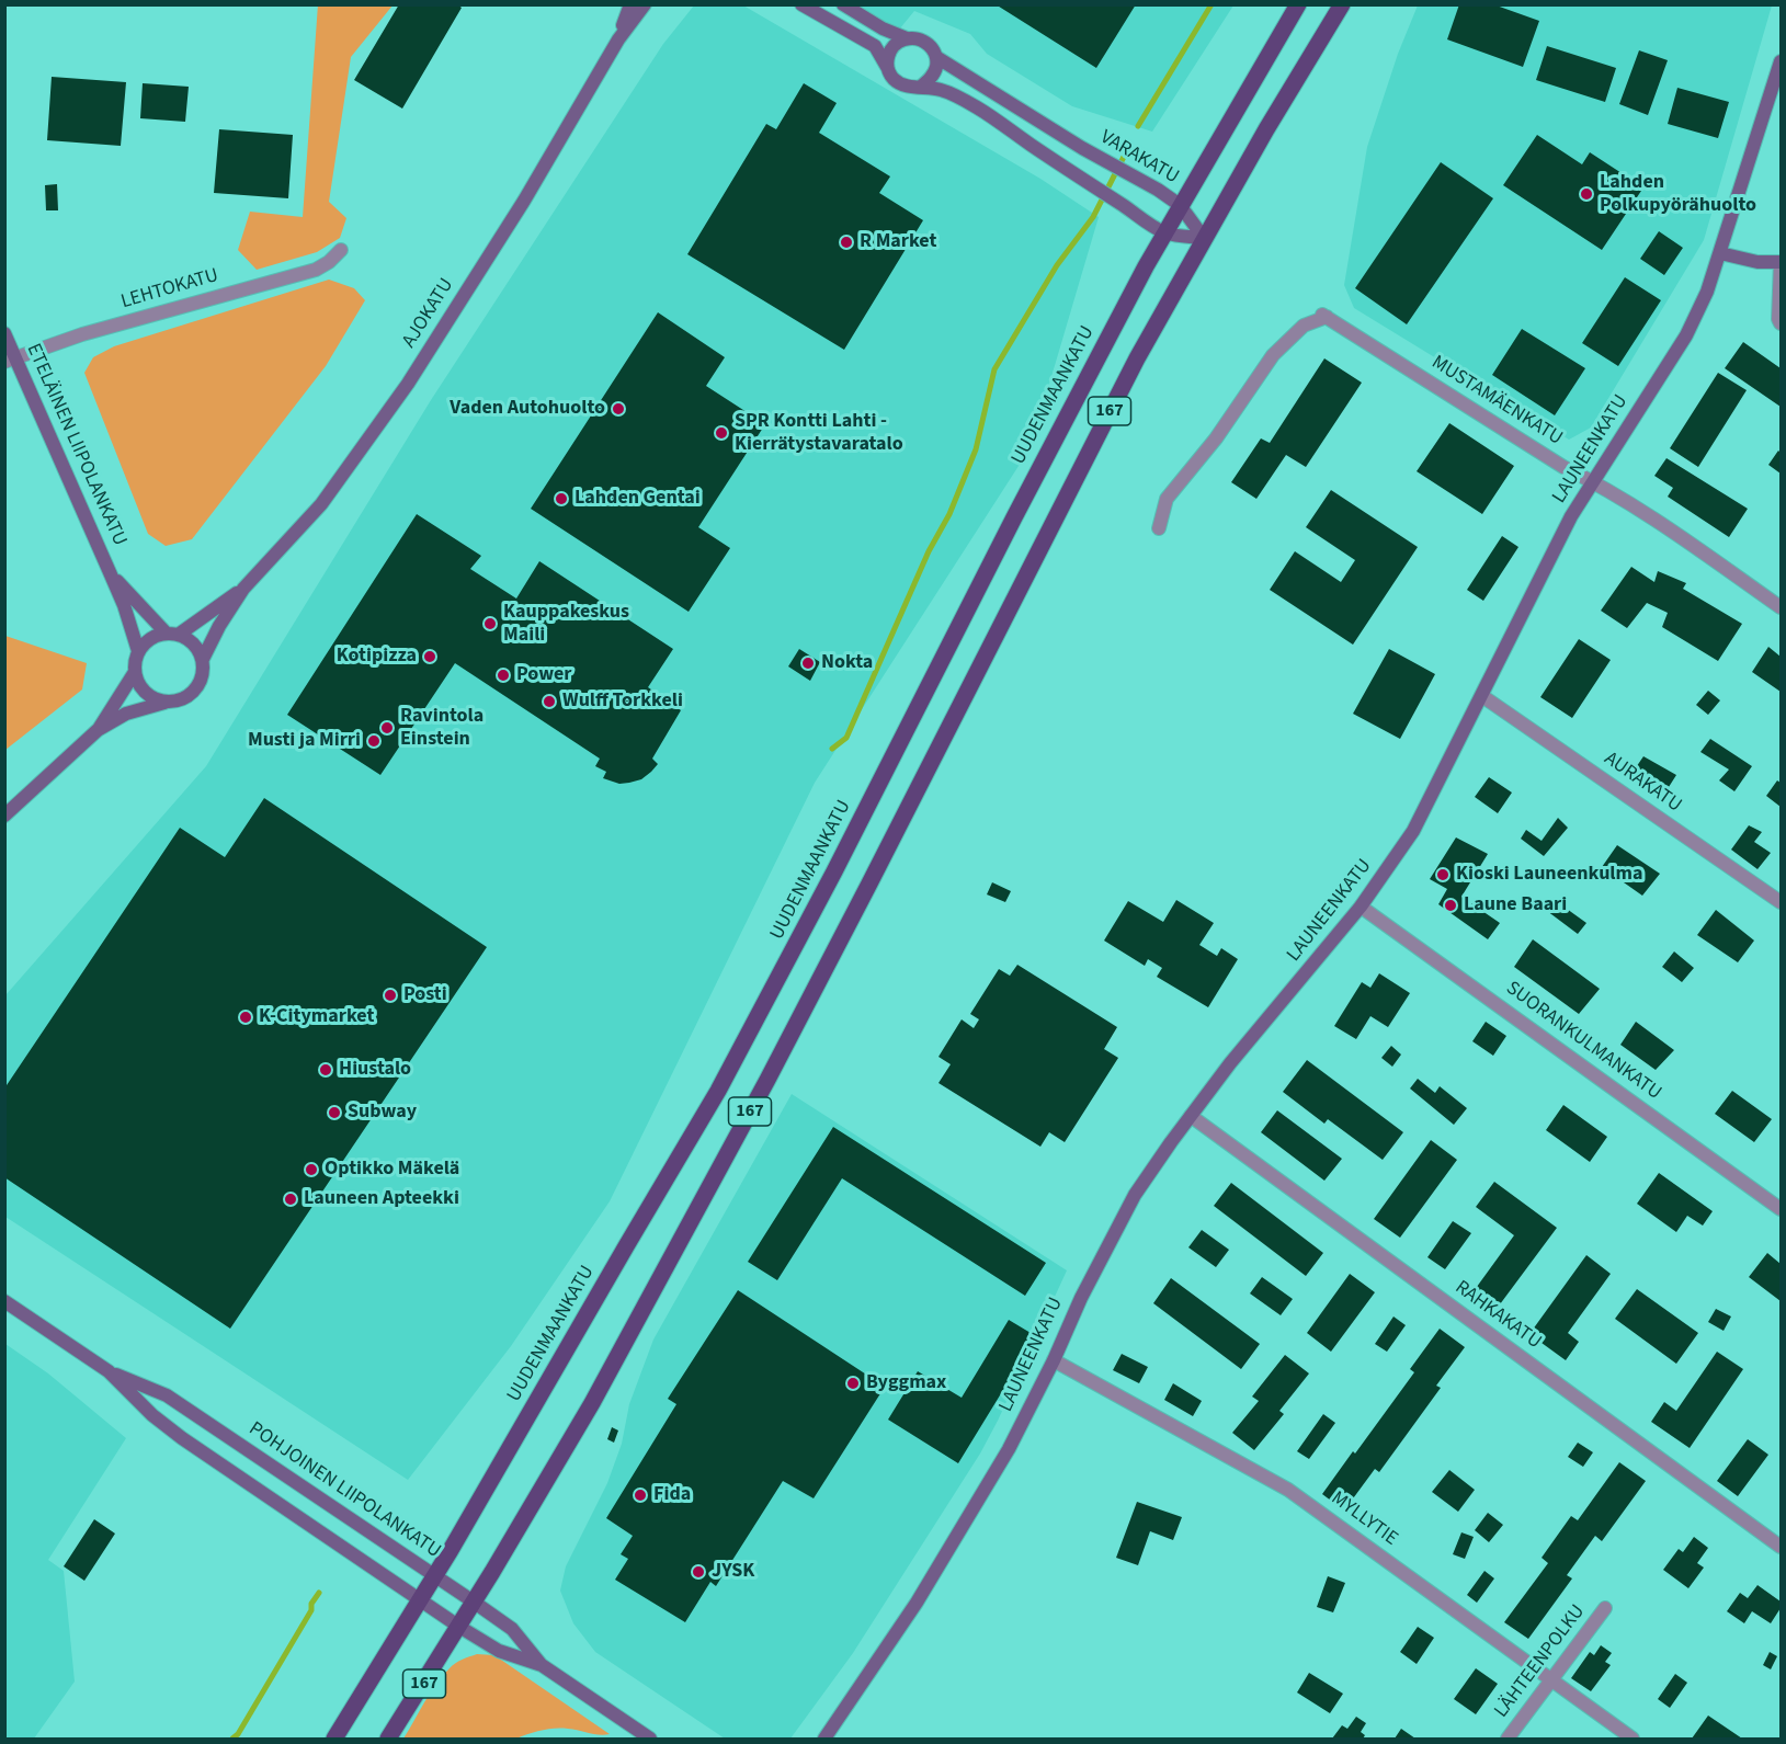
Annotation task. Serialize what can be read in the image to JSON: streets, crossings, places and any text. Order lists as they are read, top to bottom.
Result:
{
  "streets": {
    "main road": ["UUDENMAANKATU", "167"],
    "street": [
      "VARAKATU",
      "LEHTOKATU",
      "AJOKATU",
      "MUSTAMÄENKATU",
      "ETELÄINEN LIIPOLANKATU",
      "LAUNEENKATU",
      "AURAKATU",
      "SUORANKULMANKATU",
      "RAHKAKATU",
      "POHJOINEN LIIPOLANKATU",
      "MYLLYTIE",
      "LÄHTEENPOLKU"
    ]
  },
  "crossings": [
    ["VARAKATU", "UUDENMAANKATU"],
    ["VARAKATU", "167"],
    ["LEHTOKATU", "ETELÄINEN LIIPOLANKATU"],
    ["AJOKATU", "ETELÄINEN LIIPOLANKATU"],
    ["UUDENMAANKATU", "POHJOINEN LIIPOLANKATU"],
    ["MUSTAMÄENKATU", "LAUNEENKATU"],
    ["167", "POHJOINEN LIIPOLANKATU"],
    ["LAUNEENKATU", "AURAKATU"],
    ["LAUNEENKATU", "SUORANKULMANKATU"],
    ["LAUNEENKATU", "RAHKAKATU"],
    ["LAUNEENKATU", "MYLLYTIE"],
    ["MYLLYTIE", "LÄHTEENPOLKU"]
  ],
  "places": [
    "Lahden Polkupyörähuolto",
    "R Market",
    "Vaden Autohuolto",
    "SPR Kontti Lahti - Kierrätystavaratalo",
    "Lahden Gentai",
    "Kauppakeskus Maili",
    "Kotipizza",
    "Nokta",
    "Power",
    "Wulff Torkkeli",
    "Ravintola Einstein",
    "Musti ja Mirri",
    "Kioski Launeenkulma",
    "Laune Baari",
    "Posti",
    "K-Citymarket",
    "Hiustalo",
    "Subway",
    "Optikko Mäkelä",
    "Launeen Apteekki",
    "Byggmax",
    "Fida",
    "JYSK"
  ]
}
